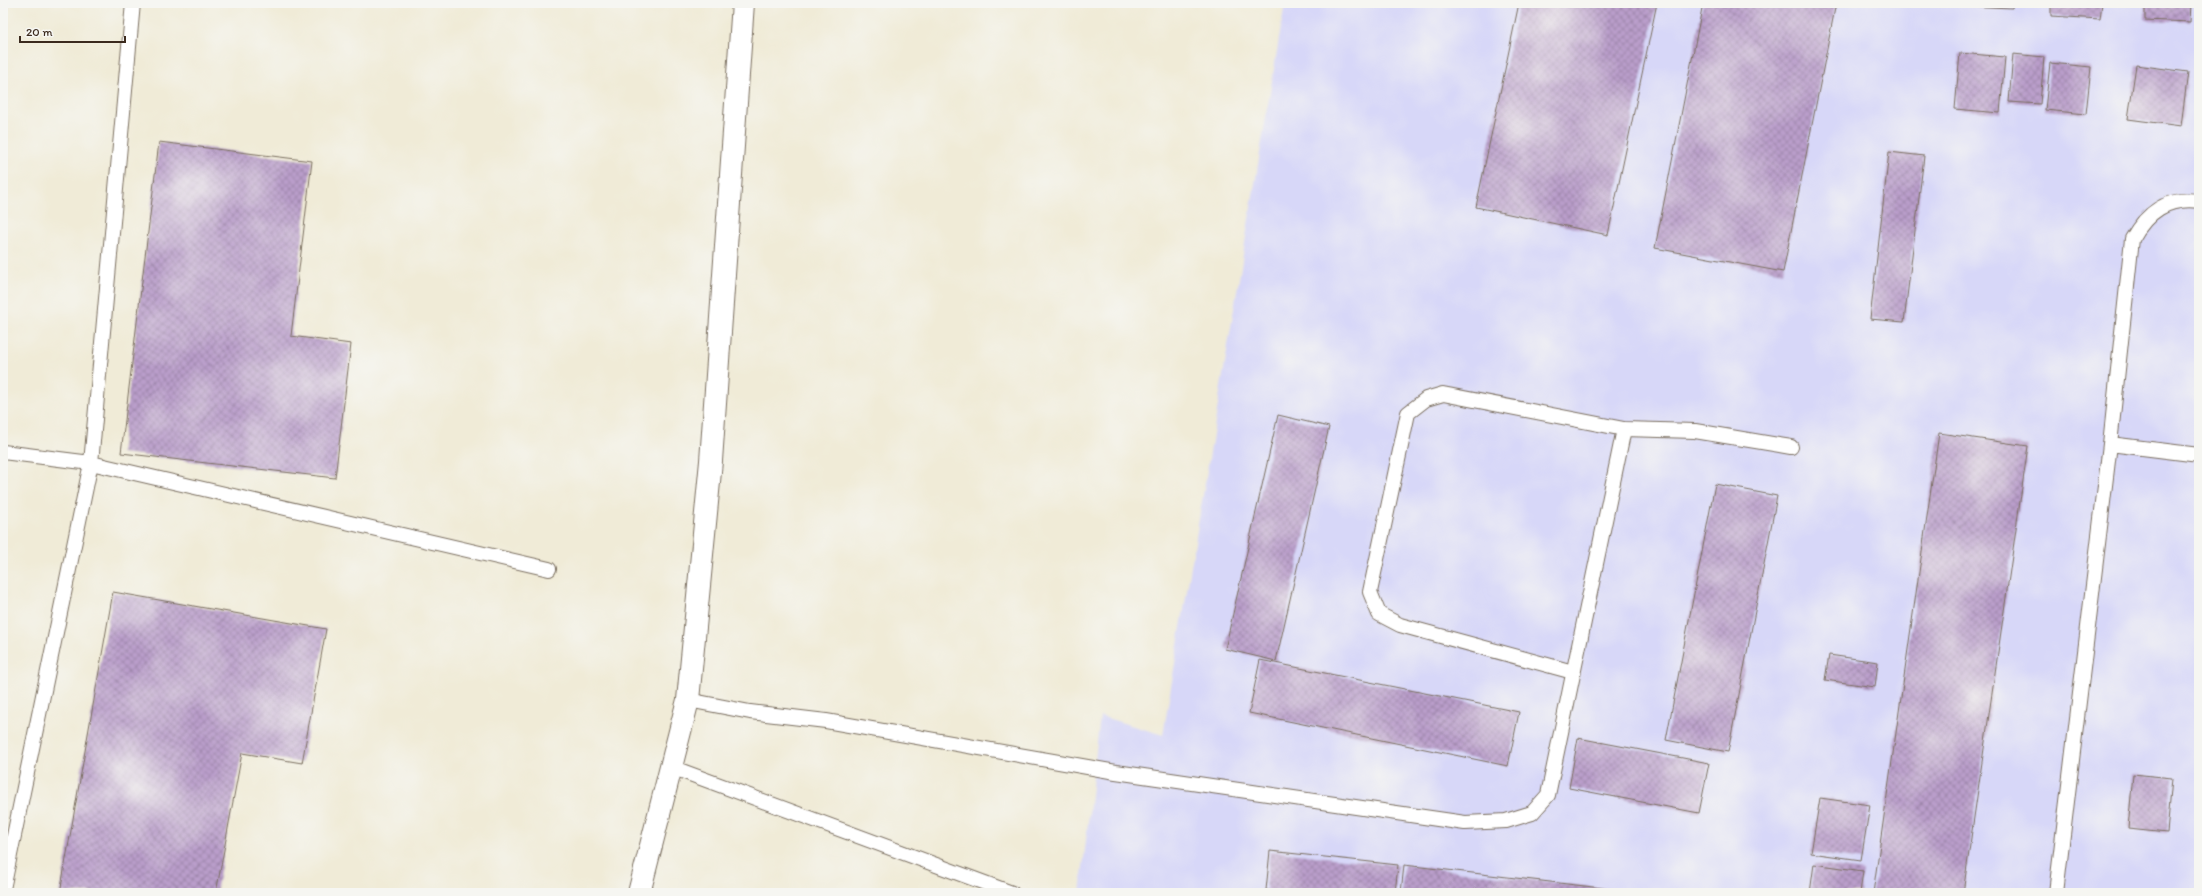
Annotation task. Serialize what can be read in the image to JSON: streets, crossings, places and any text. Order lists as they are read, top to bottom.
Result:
{
  "scale_bar": "20 m"
}
